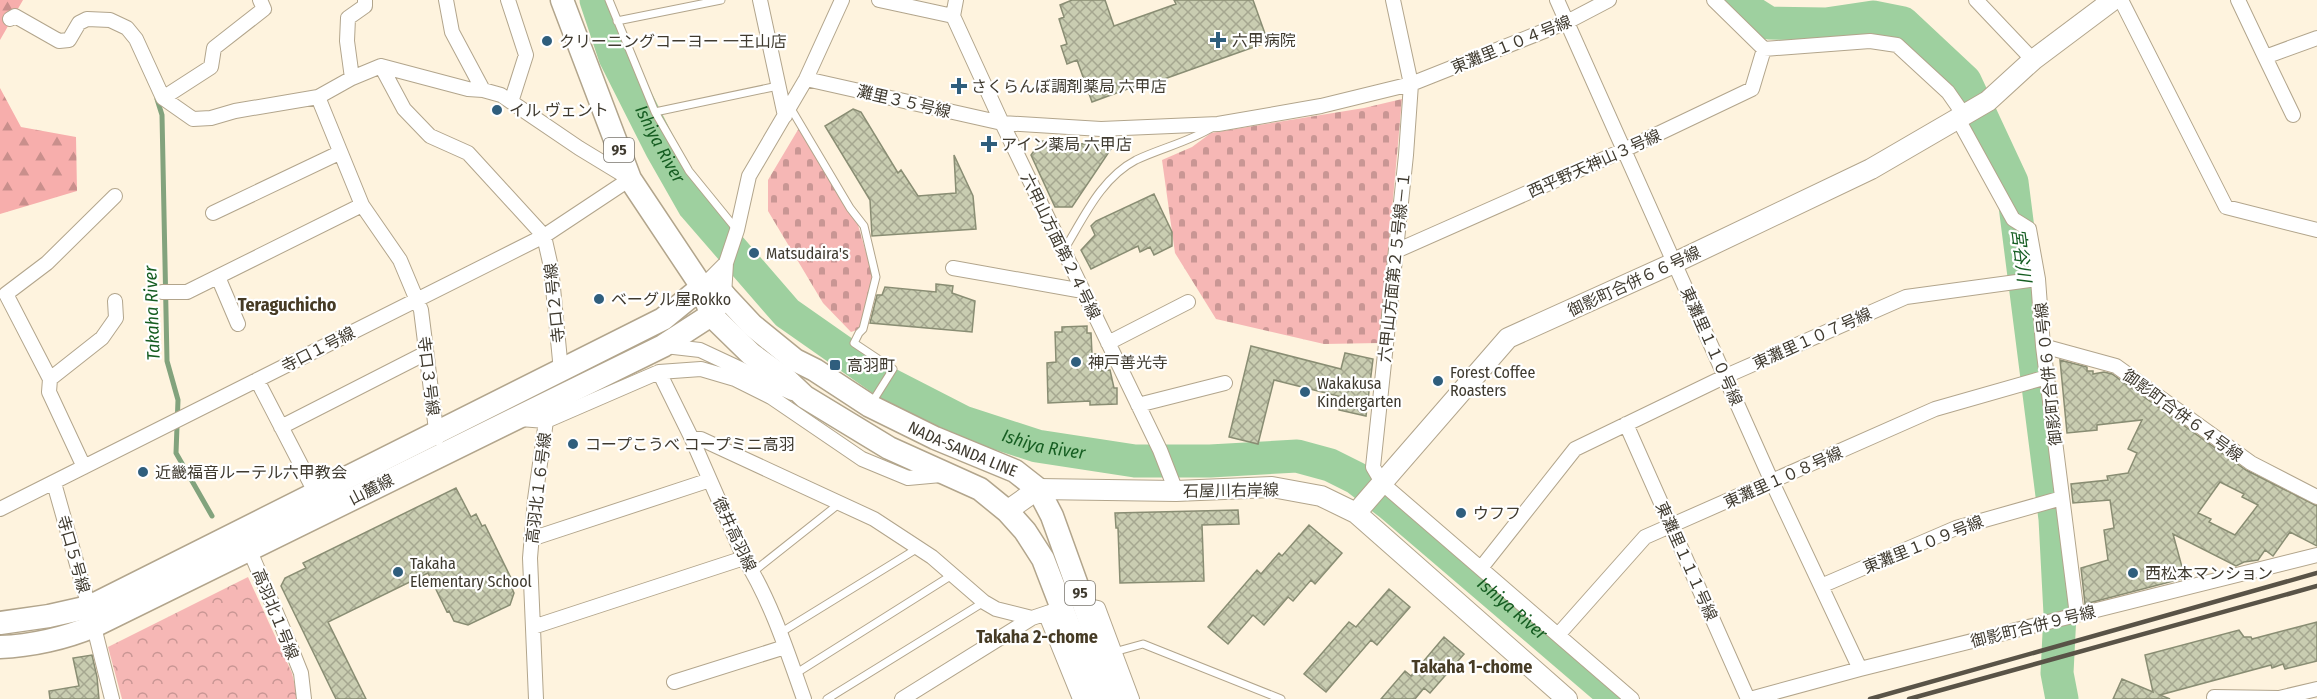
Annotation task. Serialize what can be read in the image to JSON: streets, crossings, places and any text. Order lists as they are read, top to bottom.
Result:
{
  "streets": {
    "main road": ["95", "NADA-SANDA LINE", "山麓線"],
    "street": [
      "東灘里１０４号線",
      "灘里３５号線",
      "西平野天神山３号線",
      "六甲山方面第２４号線",
      "六甲山方面第２５号線－１",
      "御影町合併６６号線",
      "寺口２号線",
      "東灘里１０７号線",
      "東灘里１１０号線",
      "寺口１号線",
      "御影町合併６０号線",
      "寺口３号線",
      "御影町合併６４号線",
      "東灘里１０８号線",
      "高羽北１６号線",
      "石屋川右岸線",
      "徳井高羽線",
      "東灘里１０９号線",
      "寺口５号線",
      "東灘里１１１号線",
      "高羽北１号線",
      "御影町合併９号線"
    ]
  },
  "crossings": [
    ["東灘里１０４号線", "灘里３５号線"],
    ["東灘里１０４号線", "六甲山方面第２５号線－１"],
    ["東灘里１０４号線", "東灘里１１０号線"],
    ["灘里３５号線", "六甲山方面第２４号線"],
    ["西平野天神山３号線", "六甲山方面第２５号線－１"],
    ["西平野天神山３号線", "東灘里１１０号線"],
    ["六甲山方面第２４号線", "石屋川右岸線"],
    ["六甲山方面第２５号線－１", "御影町合併６６号線"],
    ["御影町合併６６号線", "東灘里１１０号線"],
    ["御影町合併６６号線", "御影町合併６０号線"],
    ["御影町合併６６号線", "石屋川右岸線"],
    ["寺口２号線", "寺口１号線"],
    ["寺口２号線", "山麓線"],
    ["東灘里１０７号線", "東灘里１１０号線"],
    ["東灘里１０７号線", "御影町合併６０号線"],
    ["東灘里１０７号線", "東灘里１１１号線"],
    ["東灘里１１０号線", "東灘里１０８号線"],
    ["東灘里１１０号線", "東灘里１０９号線"],
    ["東灘里１１０号線", "御影町合併９号線"],
    ["寺口１号線", "寺口３号線"],
    ["寺口１号線", "NADA-SANDA LINE"],
    ["寺口１号線", "寺口５号線"],
    ["御影町合併６０号線", "御影町合併６４号線"],
    ["御影町合併６０号線", "東灘里１０８号線"],
    ["御影町合併６０号線", "東灘里１０９号線"],
    ["御影町合併６０号線", "御影町合併９号線"],
    ["寺口３号線", "山麓線"],
    ["NADA-SANDA LINE", "山麓線"],
    ["NADA-SANDA LINE", "石屋川右岸線"],
    ["東灘里１０８号線", "東灘里１１１号線"],
    ["山麓線", "寺口５号線"],
    ["山麓線", "高羽北１号線"],
    ["東灘里１１１号線", "御影町合併９号線"]
  ],
  "districts": ["Teraguchicho", "Takaha 2-chome", "Takaha 1-chome"],
  "water": ["Ishiya River", "宮谷川", "Takaha River"],
  "places": {
    "health": ["六甲病院", "さくらんぼ調剤薬局 六甲店", "アイン薬局 六甲店"],
    "other": [
      "クリーニングコーヨー 一王山店",
      "イル ヴェント",
      "Matsudaira's",
      "ベーグル屋Rokko",
      "神戸善光寺",
      "Forest Coffee Roasters",
      "Wakakusa Kindergarten",
      "コープこうべ コープミニ高羽",
      "近畿福音ルーテル六甲教会",
      "ウフフ",
      "Takaha Elementary School",
      "西松本マンション"
    ],
    "transit": ["高羽町"]
  }
}
